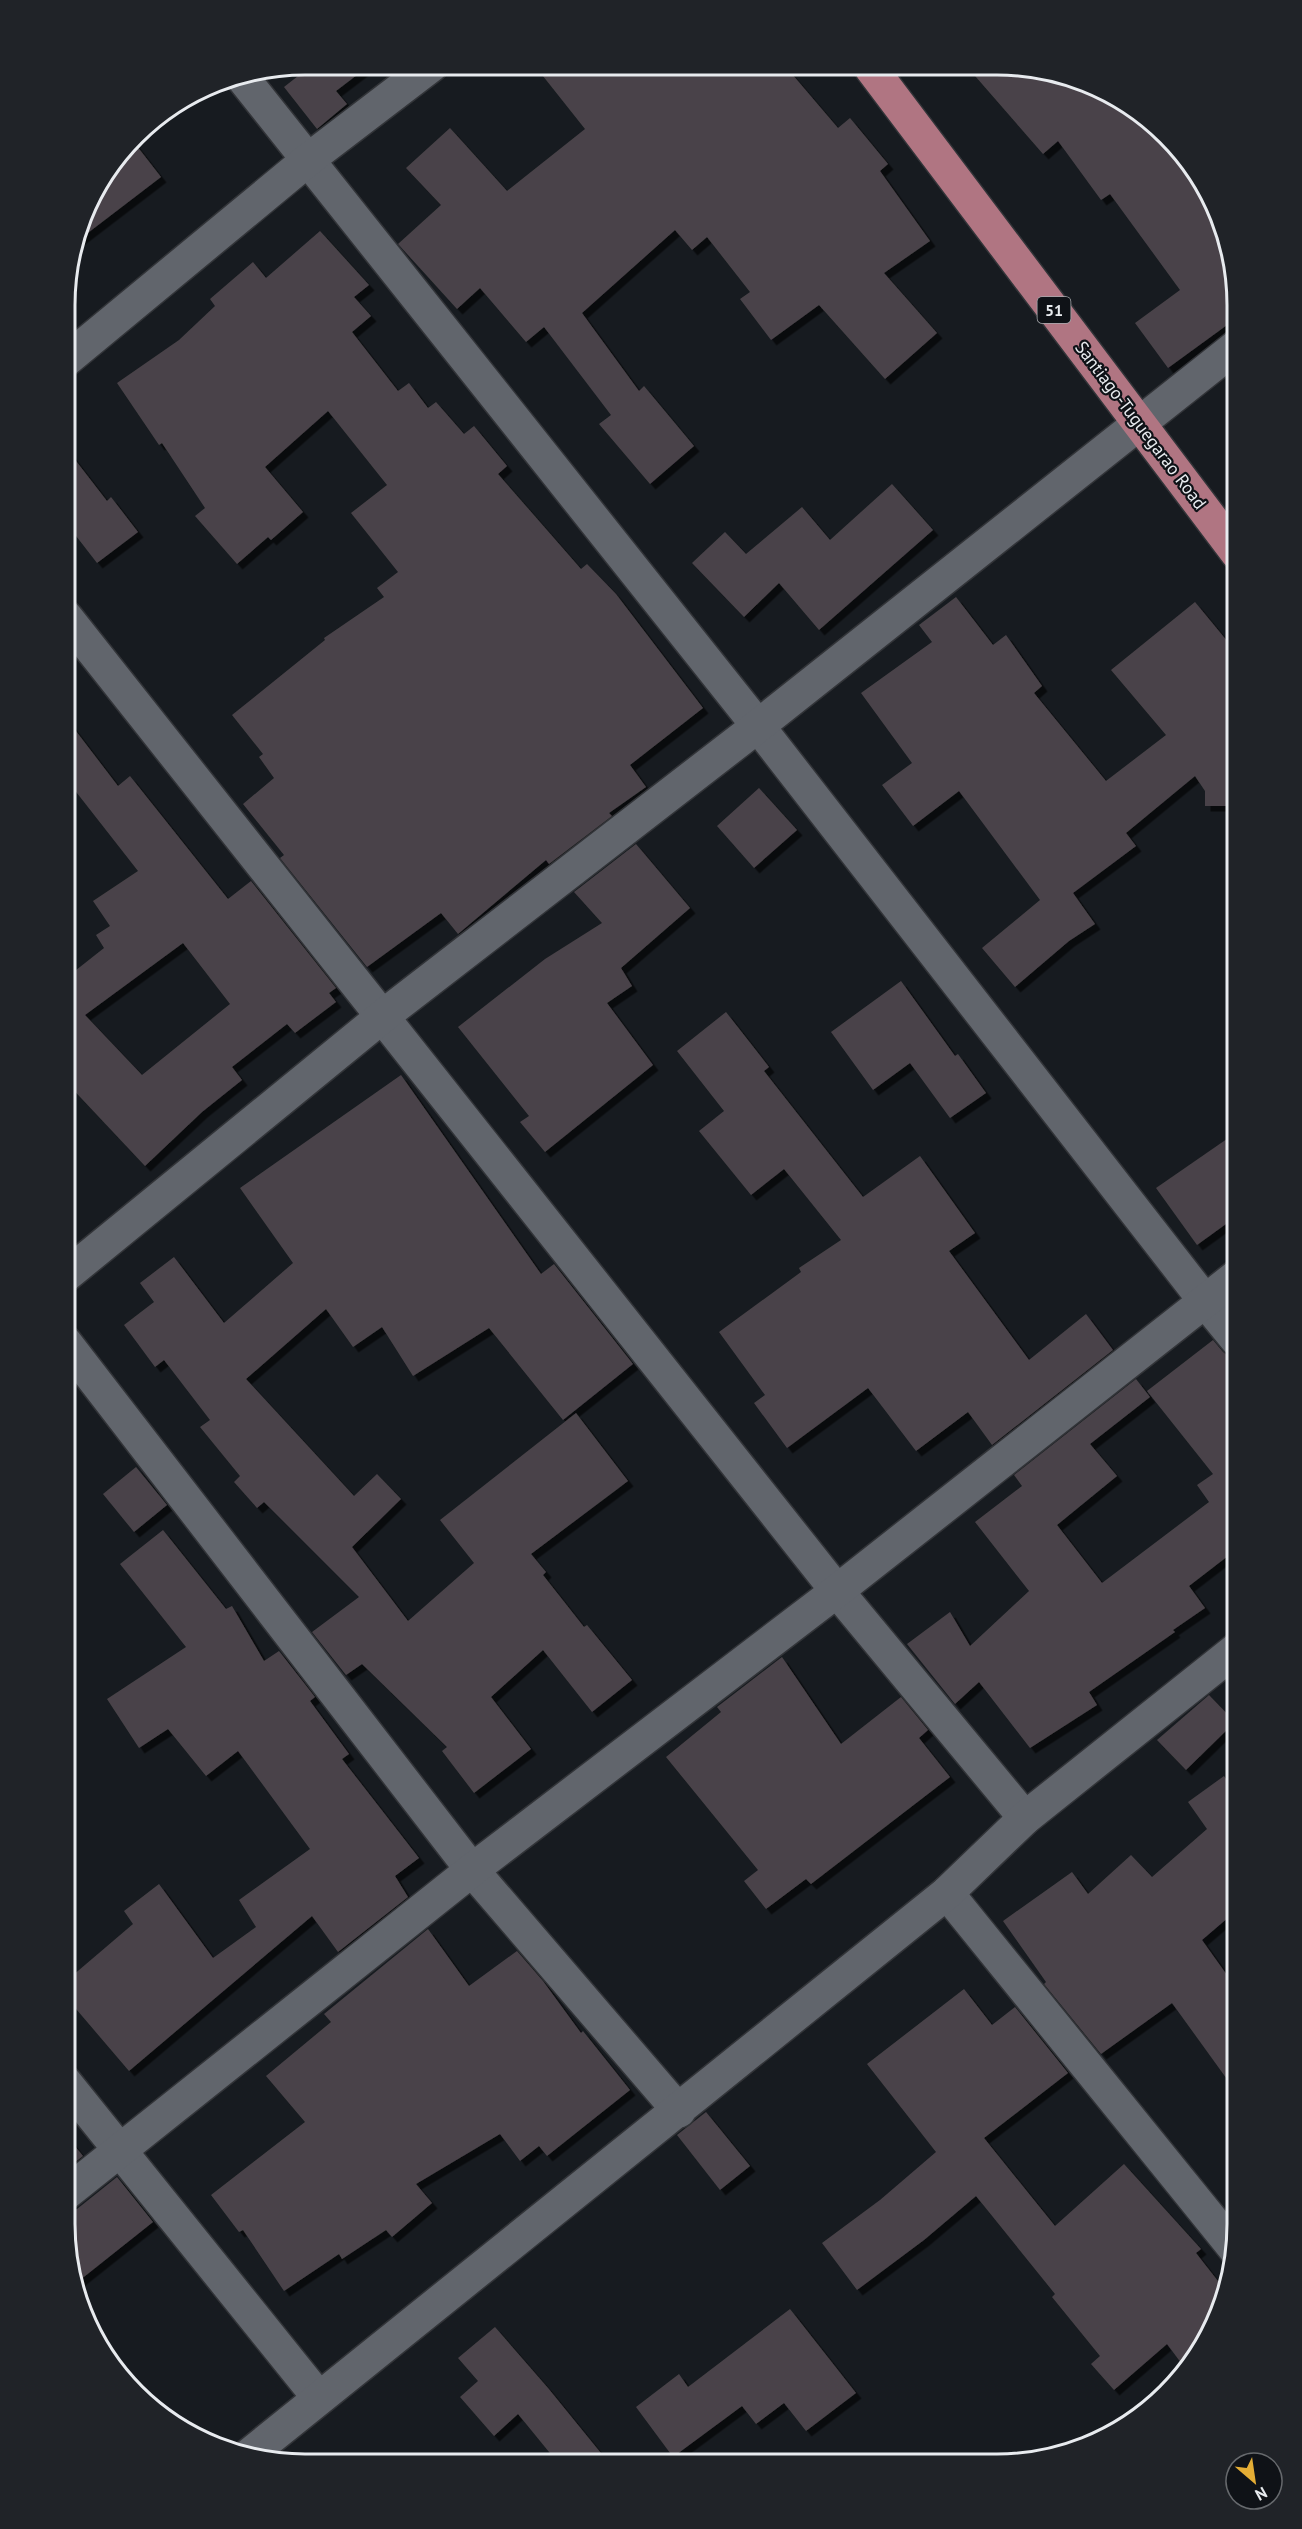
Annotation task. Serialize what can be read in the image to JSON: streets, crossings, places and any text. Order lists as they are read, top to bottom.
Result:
{
  "streets": {
    "highway": ["51", "Santiago-Tuguegarao Road"]
  },
  "north": "bottom right"
}
